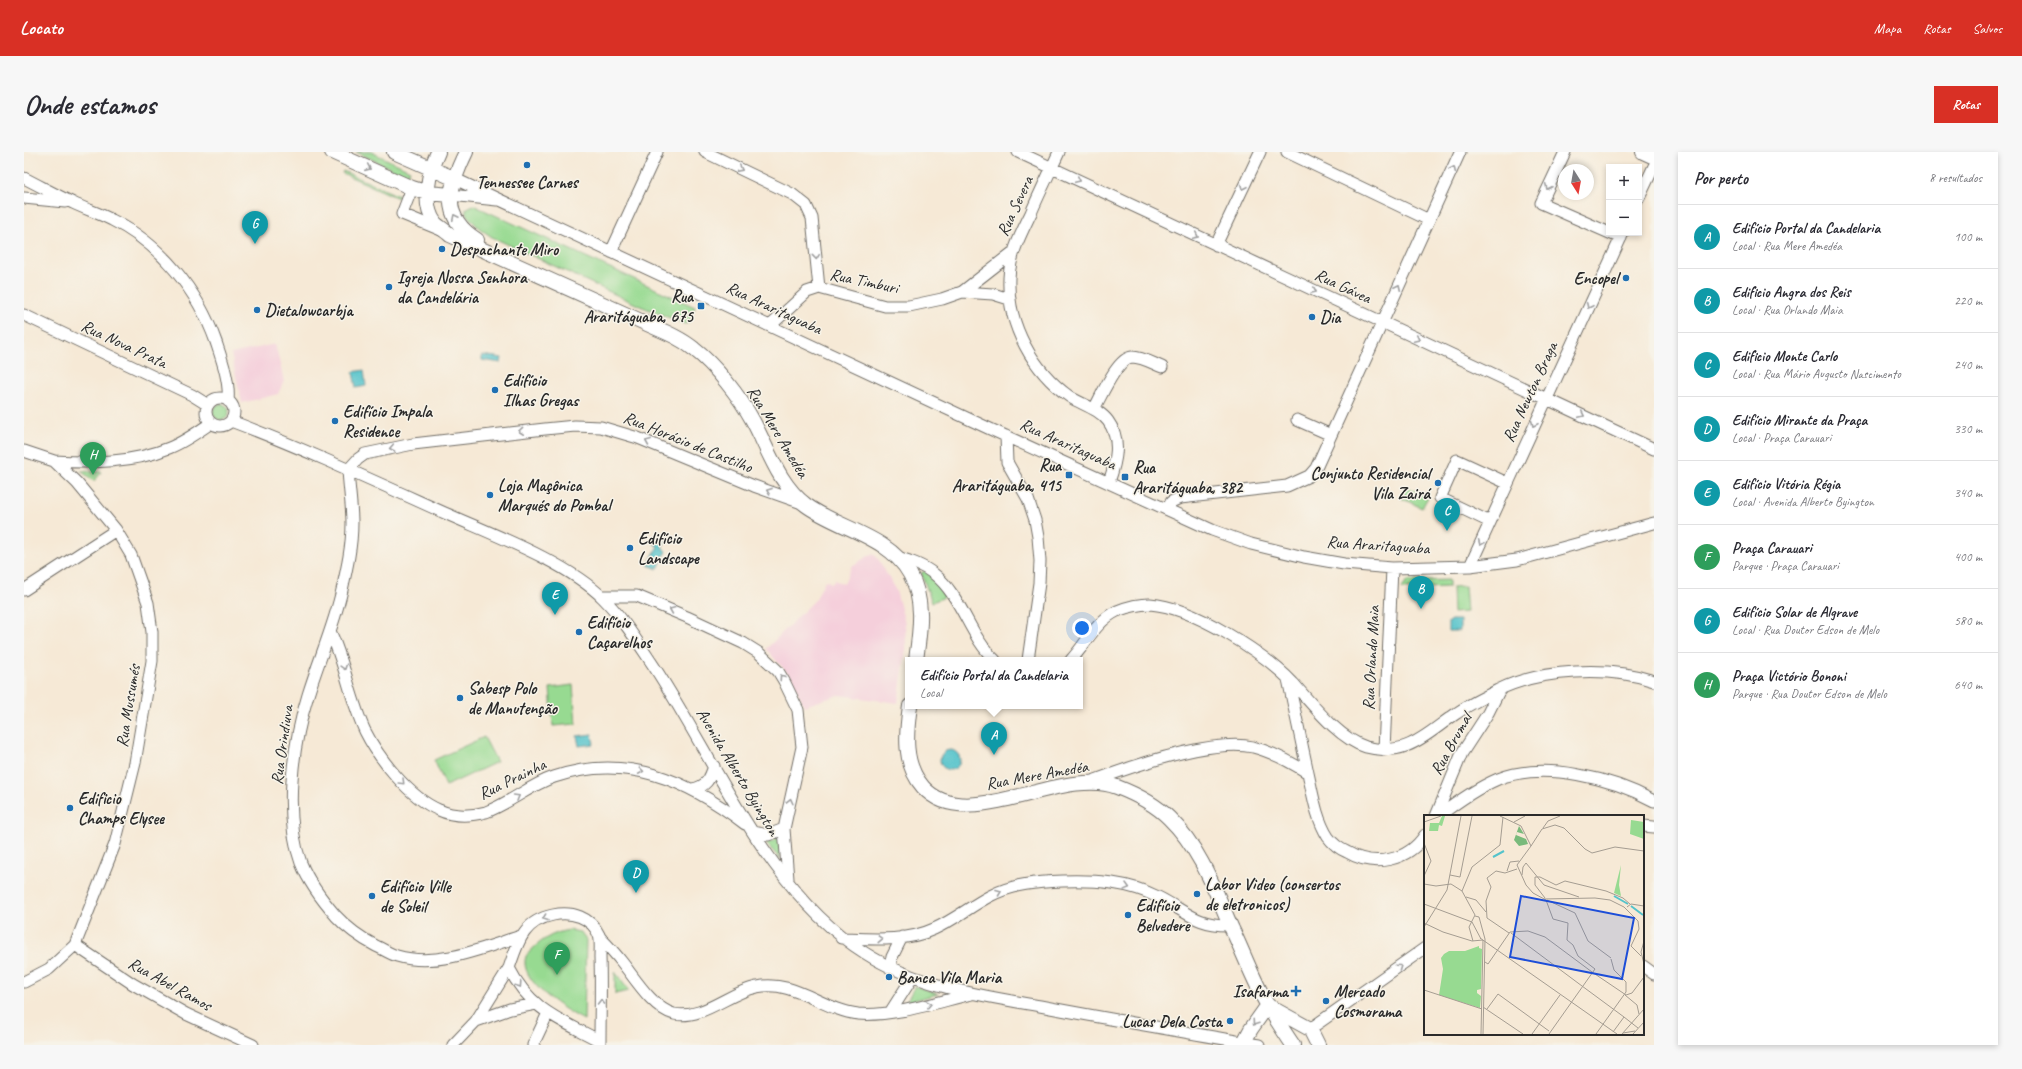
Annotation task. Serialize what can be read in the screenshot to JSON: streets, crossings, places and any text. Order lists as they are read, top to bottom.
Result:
{
  "streets": {
    "main road": ["Rua Araritaguaba", "Rua Mere Amedéa"],
    "street": [
      "Rua Severa",
      "Rua Timburi",
      "Rua Gávea",
      "Rua Nova Prata",
      "Rua Newton Braga",
      "Rua Horácio de Castilho",
      "Rua Orlando Maia",
      "Rua Mussumés",
      "Rua Brumal",
      "Rua Orindiuva",
      "Avenida Alberto Byington",
      "Rua Prainha",
      "Rua Abel Ramos"
    ]
  },
  "crossings": [
    ["Rua Severa", "Rua Gávea"],
    ["Rua Timburi", "Rua Araritaguaba"],
    ["Rua Gávea", "Rua Newton Braga"],
    ["Rua Araritaguaba", "Rua Newton Braga"],
    ["Rua Araritaguaba", "Rua Mere Amedéa"],
    ["Rua Araritaguaba", "Rua Orlando Maia"],
    ["Rua Nova Prata", "Avenida Alberto Byington"],
    ["Rua Mere Amedéa", "Rua Horácio de Castilho"],
    ["Rua Horácio de Castilho", "Rua Orindiuva"],
    ["Rua Horácio de Castilho", "Avenida Alberto Byington"],
    ["Rua Mussumés", "Rua Abel Ramos"],
    ["Rua Orindiuva", "Avenida Alberto Byington"],
    ["Rua Orindiuva", "Rua Prainha"],
    ["Avenida Alberto Byington", "Rua Prainha"]
  ],
  "one_way": [
    "Rua Gávea",
    "Rua Newton Braga",
    "Rua Horácio de Castilho",
    "Rua Prainha"
  ],
  "places": {
    "other": [
      "Tennessee Carnes",
      "Despachante Miro",
      "Encopel",
      "Igreja Nossa Senhora da Candelária",
      "Dietalowcarbja",
      "Dia",
      "Edifício Ilhas Gregas",
      "Edifício Impala Residence",
      "Conjunto Residencial Vila Zairá",
      "Loja Maçônica Marqués do Pombal",
      "Edifício Landscape",
      "Edifício Caçarelhos",
      "Sabesp Polo de Manutenção",
      "Edificio Champs Elysee",
      "Labor Video (consertos de eletronicos)",
      "Edifício Ville de Soleil",
      "Edifício Belvedere",
      "Banca Vila Maria",
      "Mercado Cosmorama",
      "Lucas Dela Costa"
    ],
    "transit": ["Rua Araritáguaba, 675", "Rua Araritáguaba, 415", "Rua Araritáguaba, 382"],
    "health": ["Isafarma"]
  },
  "north": "bottom",
  "page": {
    "header": "Locato",
    "nav": ["Mapa", "Rotas", "Salvos"],
    "buttons": "Rotas",
    "title": "Onde estamos",
    "heading": ["Por perto", "8 resultados"],
    "map_buttons": ["+", "−"],
    "list": [
      {
        "mark": "A",
        "name": "Edifício Portal da Candelaria",
        "note": "Local · Rua Mere Amedéa",
        "value": "100 m"
      },
      {
        "mark": "B",
        "name": "Edificio Angra dos Reis",
        "note": "Local · Rua Orlando Maia",
        "value": "220 m"
      },
      {
        "mark": "C",
        "name": "Edificio Monte Carlo",
        "note": "Local · Rua Mário Augusto Nascimento",
        "value": "240 m"
      },
      {
        "mark": "D",
        "name": "Edifício Mirante da Praça",
        "note": "Local · Praça Carauari",
        "value": "330 m"
      },
      {
        "mark": "E",
        "name": "Edifício Vitória Régia",
        "note": "Local · Avenida Alberto Byington",
        "value": "340 m"
      },
      {
        "mark": "F",
        "name": "Praça Carauari",
        "note": "Parque · Praça Carauari",
        "value": "400 m"
      },
      {
        "mark": "G",
        "name": "Edifício Solar de Algrave",
        "note": "Local · Rua Doutor Edson de Melo",
        "value": "580 m"
      },
      {
        "mark": "H",
        "name": "Praça Victório Bononi",
        "note": "Parque · Rua Doutor Edson de Melo",
        "value": "640 m"
      }
    ],
    "pins": [
      "G",
      "H",
      "C",
      "B",
      "E",
      "A",
      "D",
      "F"
    ],
    "popup": ["Edifício Portal da Candelaria", "Local"]
  }
}
